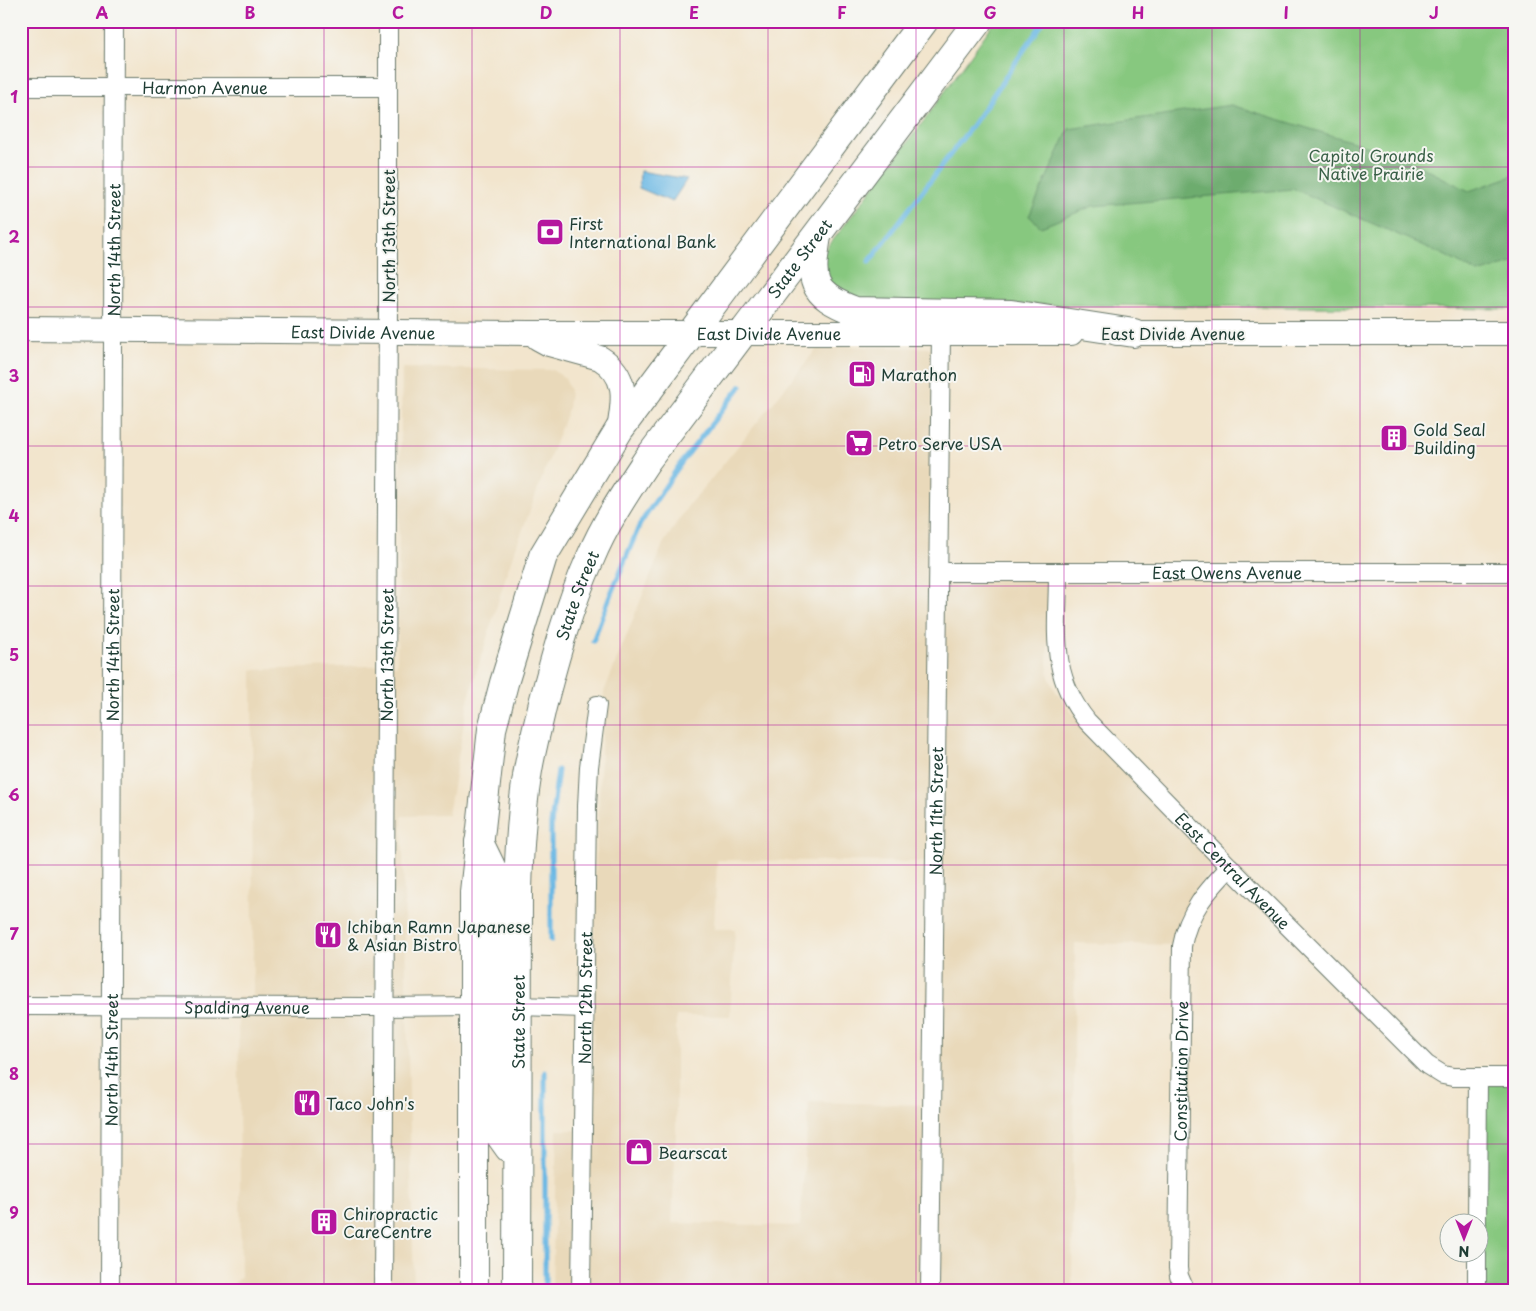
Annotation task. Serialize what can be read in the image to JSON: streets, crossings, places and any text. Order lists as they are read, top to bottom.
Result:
{
  "streets": {
    "main road": ["State Street"],
    "street": [
      "Harmon Avenue",
      "North 13th Street",
      "North 14th Street",
      "East Divide Avenue",
      "East Owens Avenue",
      "North 11th Street",
      "East Central Avenue",
      "North 12th Street",
      "Spalding Avenue",
      "Constitution Drive"
    ]
  },
  "crossings": [
    ["Harmon Avenue", "North 13th Street"],
    ["Harmon Avenue", "North 14th Street"],
    ["North 13th Street", "East Divide Avenue"],
    ["North 13th Street", "Spalding Avenue"],
    ["North 14th Street", "East Divide Avenue"],
    ["North 14th Street", "Spalding Avenue"],
    ["State Street", "East Divide Avenue"],
    ["East Divide Avenue", "North 11th Street"],
    ["East Owens Avenue", "North 11th Street"],
    ["East Owens Avenue", "East Central Avenue"],
    ["East Central Avenue", "Constitution Drive"]
  ],
  "parks": ["Capitol Grounds Native Prairie"],
  "places": {
    "bank": ["First International Bank"],
    "fuel station": ["Marathon"],
    "building": ["Gold Seal Building", "Chiropractic CareCentre"],
    "supermarket": ["Petro Serve USA"],
    "restaurant": ["Ichiban Ramn Japanese & Asian Bistro", "Taco John's"],
    "shop": ["Bearscat"]
  },
  "north": "bottom",
  "grid": {
    "columns": [
      "A",
      "B",
      "C",
      "D",
      "E",
      "F",
      "G",
      "H",
      "I",
      "J"
    ],
    "rows": [
      "1",
      "2",
      "3",
      "4",
      "5",
      "6",
      "7",
      "8",
      "9"
    ]
  }
}
